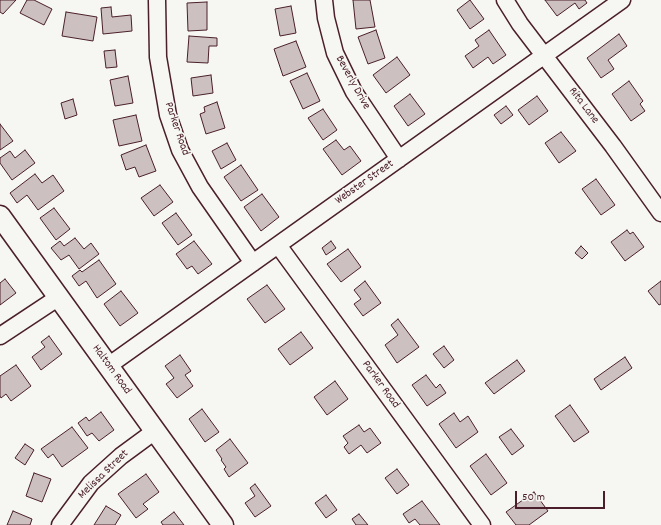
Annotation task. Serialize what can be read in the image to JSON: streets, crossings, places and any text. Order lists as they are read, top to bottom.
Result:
{
  "streets": {
    "main road": ["Haltom Road"],
    "street": [
      "Beverly Drive",
      "Rita Lane",
      "Parker Road",
      "Webster Street",
      "Melissa Street"
    ]
  },
  "crossings": [
    ["Beverly Drive", "Webster Street"],
    ["Rita Lane", "Webster Street"],
    ["Parker Road", "Webster Street"],
    ["Webster Street", "Haltom Road"],
    ["Haltom Road", "Melissa Street"]
  ],
  "scale_bar": "50 m"
}
